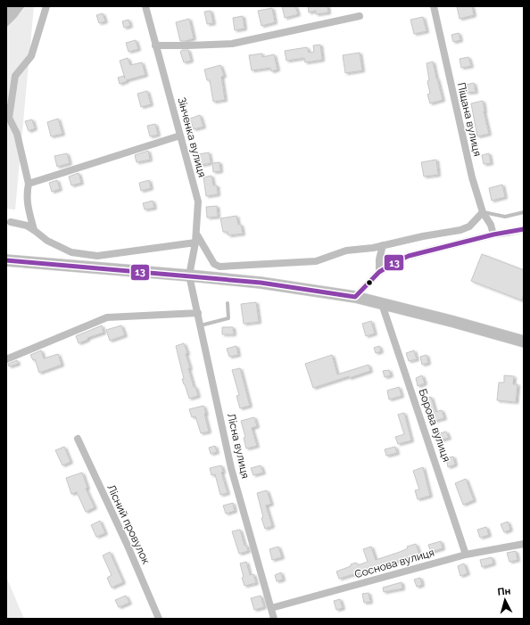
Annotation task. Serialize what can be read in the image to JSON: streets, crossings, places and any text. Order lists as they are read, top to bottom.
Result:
{
  "streets": {
    "street": [
      "Піщана вулиця",
      "Зінченка вулиця",
      "Борова вулиця",
      "Лісна вулиця",
      "Лісний провулок",
      "Соснова вулиця"
    ]
  },
  "crossings": [
    ["Зінченка вулиця", "Лісна вулиця"],
    ["Борова вулиця", "Соснова вулиця"],
    ["Лісна вулиця", "Соснова вулиця"]
  ],
  "lines": ["transit line 13"],
  "north": "top"
}
